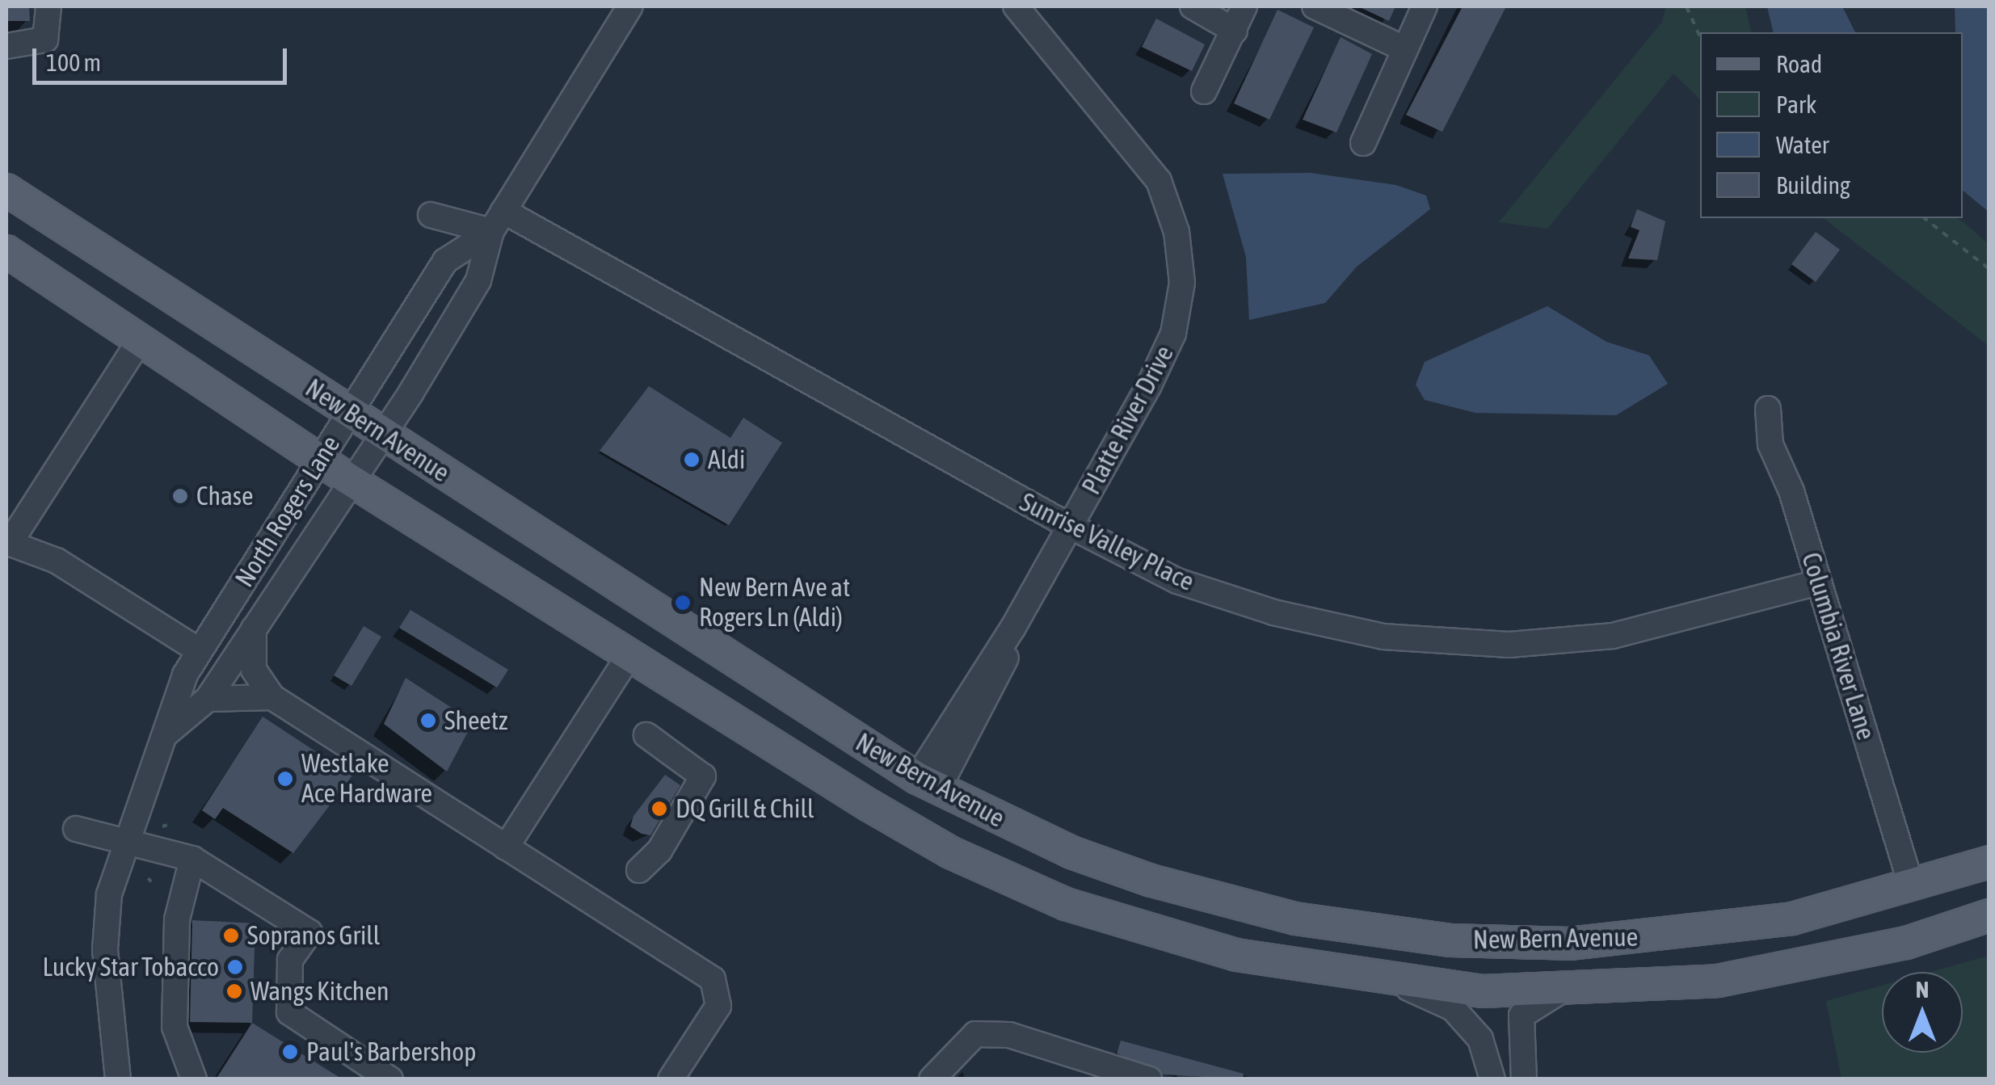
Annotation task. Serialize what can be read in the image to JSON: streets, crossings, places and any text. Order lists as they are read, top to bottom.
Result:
{
  "streets": {
    "main road": ["New Bern Avenue"],
    "street": [
      "Platte River Drive",
      "North Rogers Lane",
      "Sunrise Valley Place",
      "Columbia River Lane"
    ]
  },
  "crossings": [
    ["Platte River Drive", "New Bern Avenue"],
    ["Platte River Drive", "Sunrise Valley Place"],
    ["New Bern Avenue", "North Rogers Lane"],
    ["New Bern Avenue", "Columbia River Lane"],
    ["North Rogers Lane", "Sunrise Valley Place"],
    ["Sunrise Valley Place", "Columbia River Lane"]
  ],
  "places": [
    "Aldi",
    "Chase",
    "New Bern Ave at Rogers Ln (Aldi)",
    "Sheetz",
    "Westlake Ace Hardware",
    "DQ Grill & Chill",
    "Sopranos Grill",
    "Lucky Star Tobacco",
    "Wangs Kitchen",
    "Paul's Barbershop"
  ],
  "legend": [
    "Road",
    "Park",
    "Water",
    "Building"
  ],
  "scale_bar": "100 m",
  "north": "top"
}
